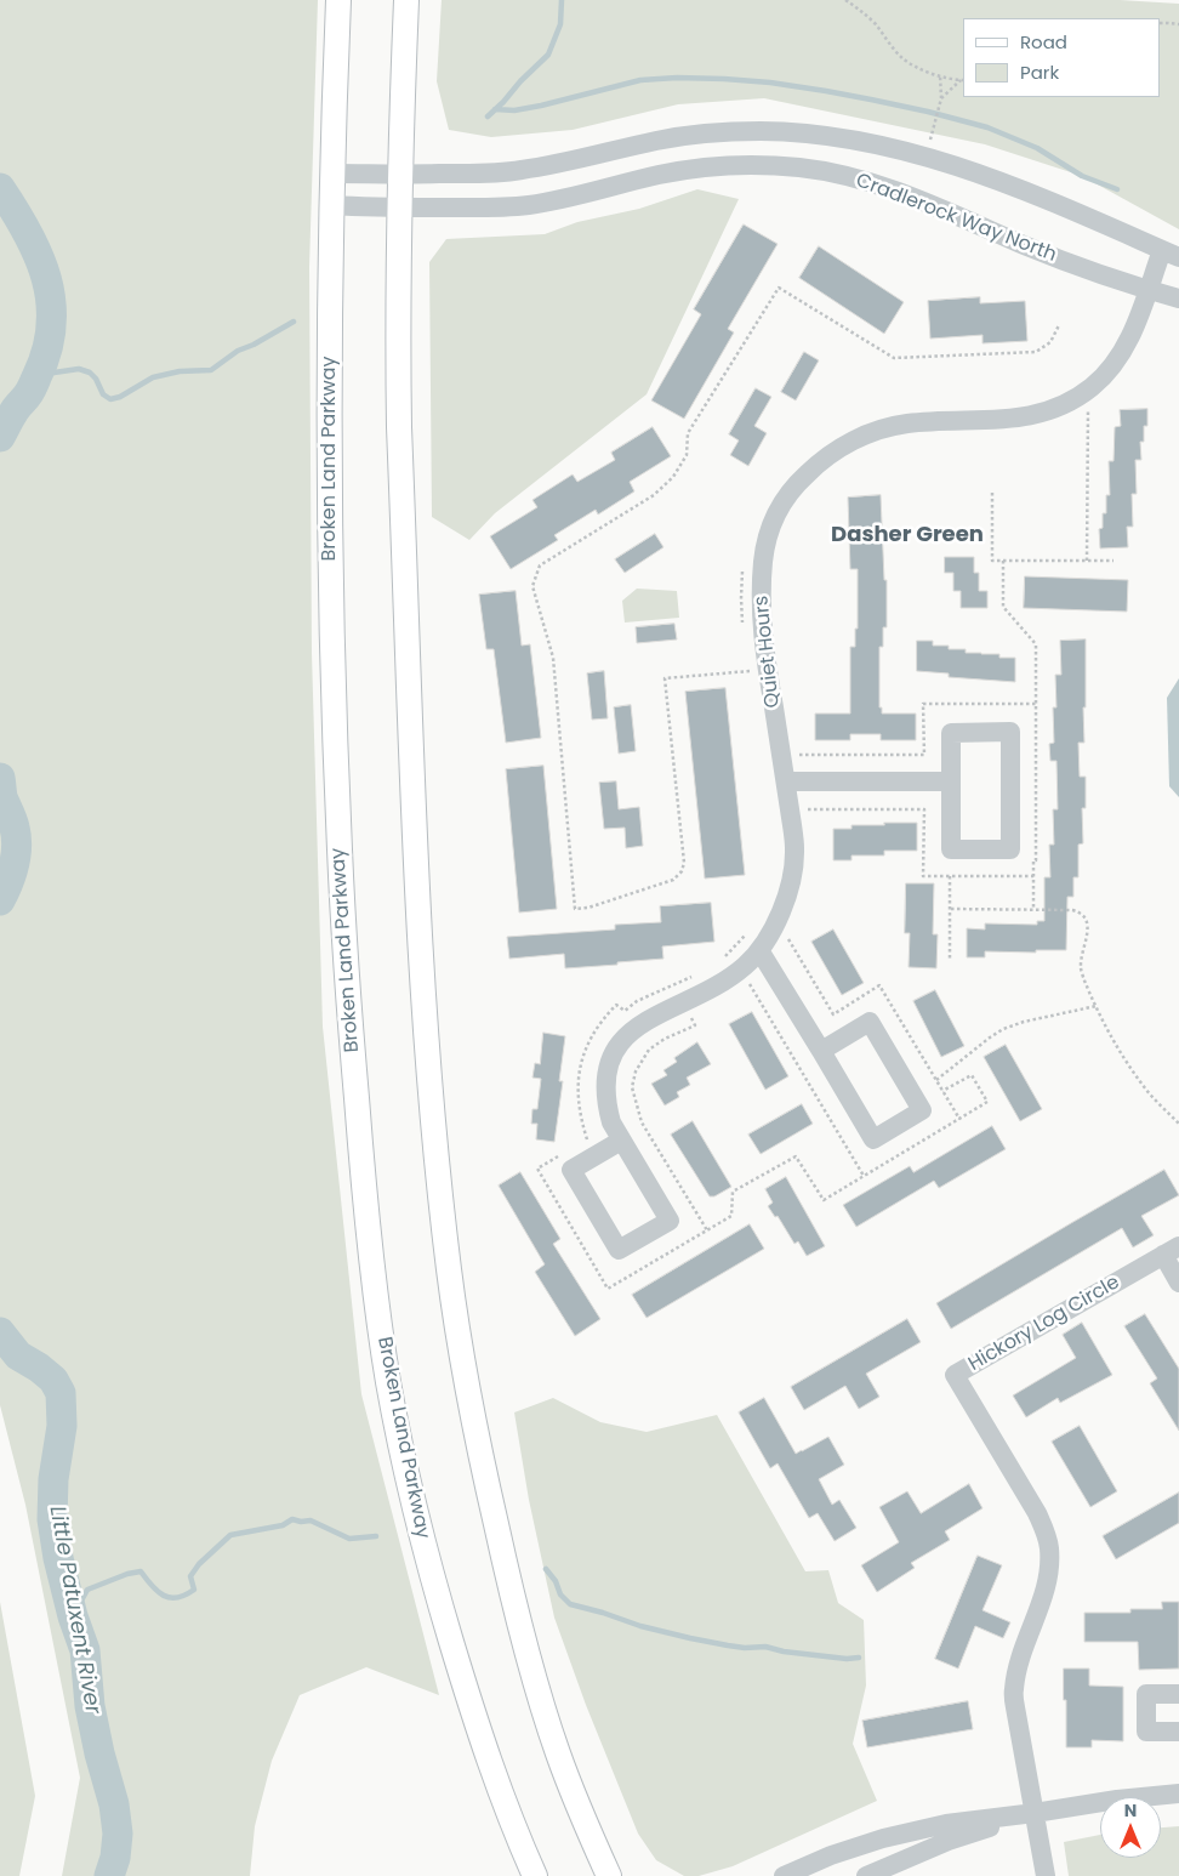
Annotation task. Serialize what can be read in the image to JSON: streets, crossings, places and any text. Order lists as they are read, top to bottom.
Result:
{
  "streets": {
    "main road": ["Broken Land Parkway"],
    "street": ["Cradlerock Way North", "Quiet Hours", "Hickory Log Circle"]
  },
  "crossings": [
    ["Cradlerock Way North", "Broken Land Parkway"],
    ["Cradlerock Way North", "Quiet Hours"]
  ],
  "districts": ["Dasher Green"],
  "water": ["Little Patuxent River"],
  "legend": ["Road", "Park"],
  "north": "top"
}
